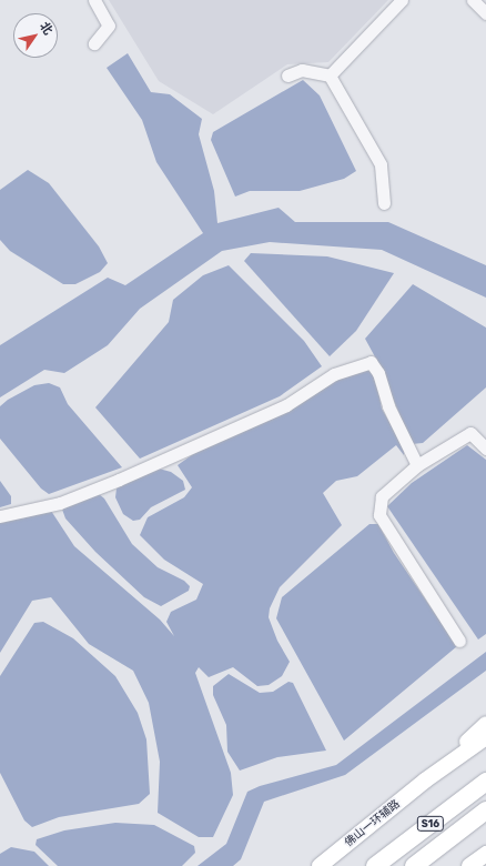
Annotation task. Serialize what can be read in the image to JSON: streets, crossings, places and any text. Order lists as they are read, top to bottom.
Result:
{
  "streets": {
    "highway": ["S16"],
    "main road": ["佛山一环辅路"]
  },
  "north": "top right"
}
